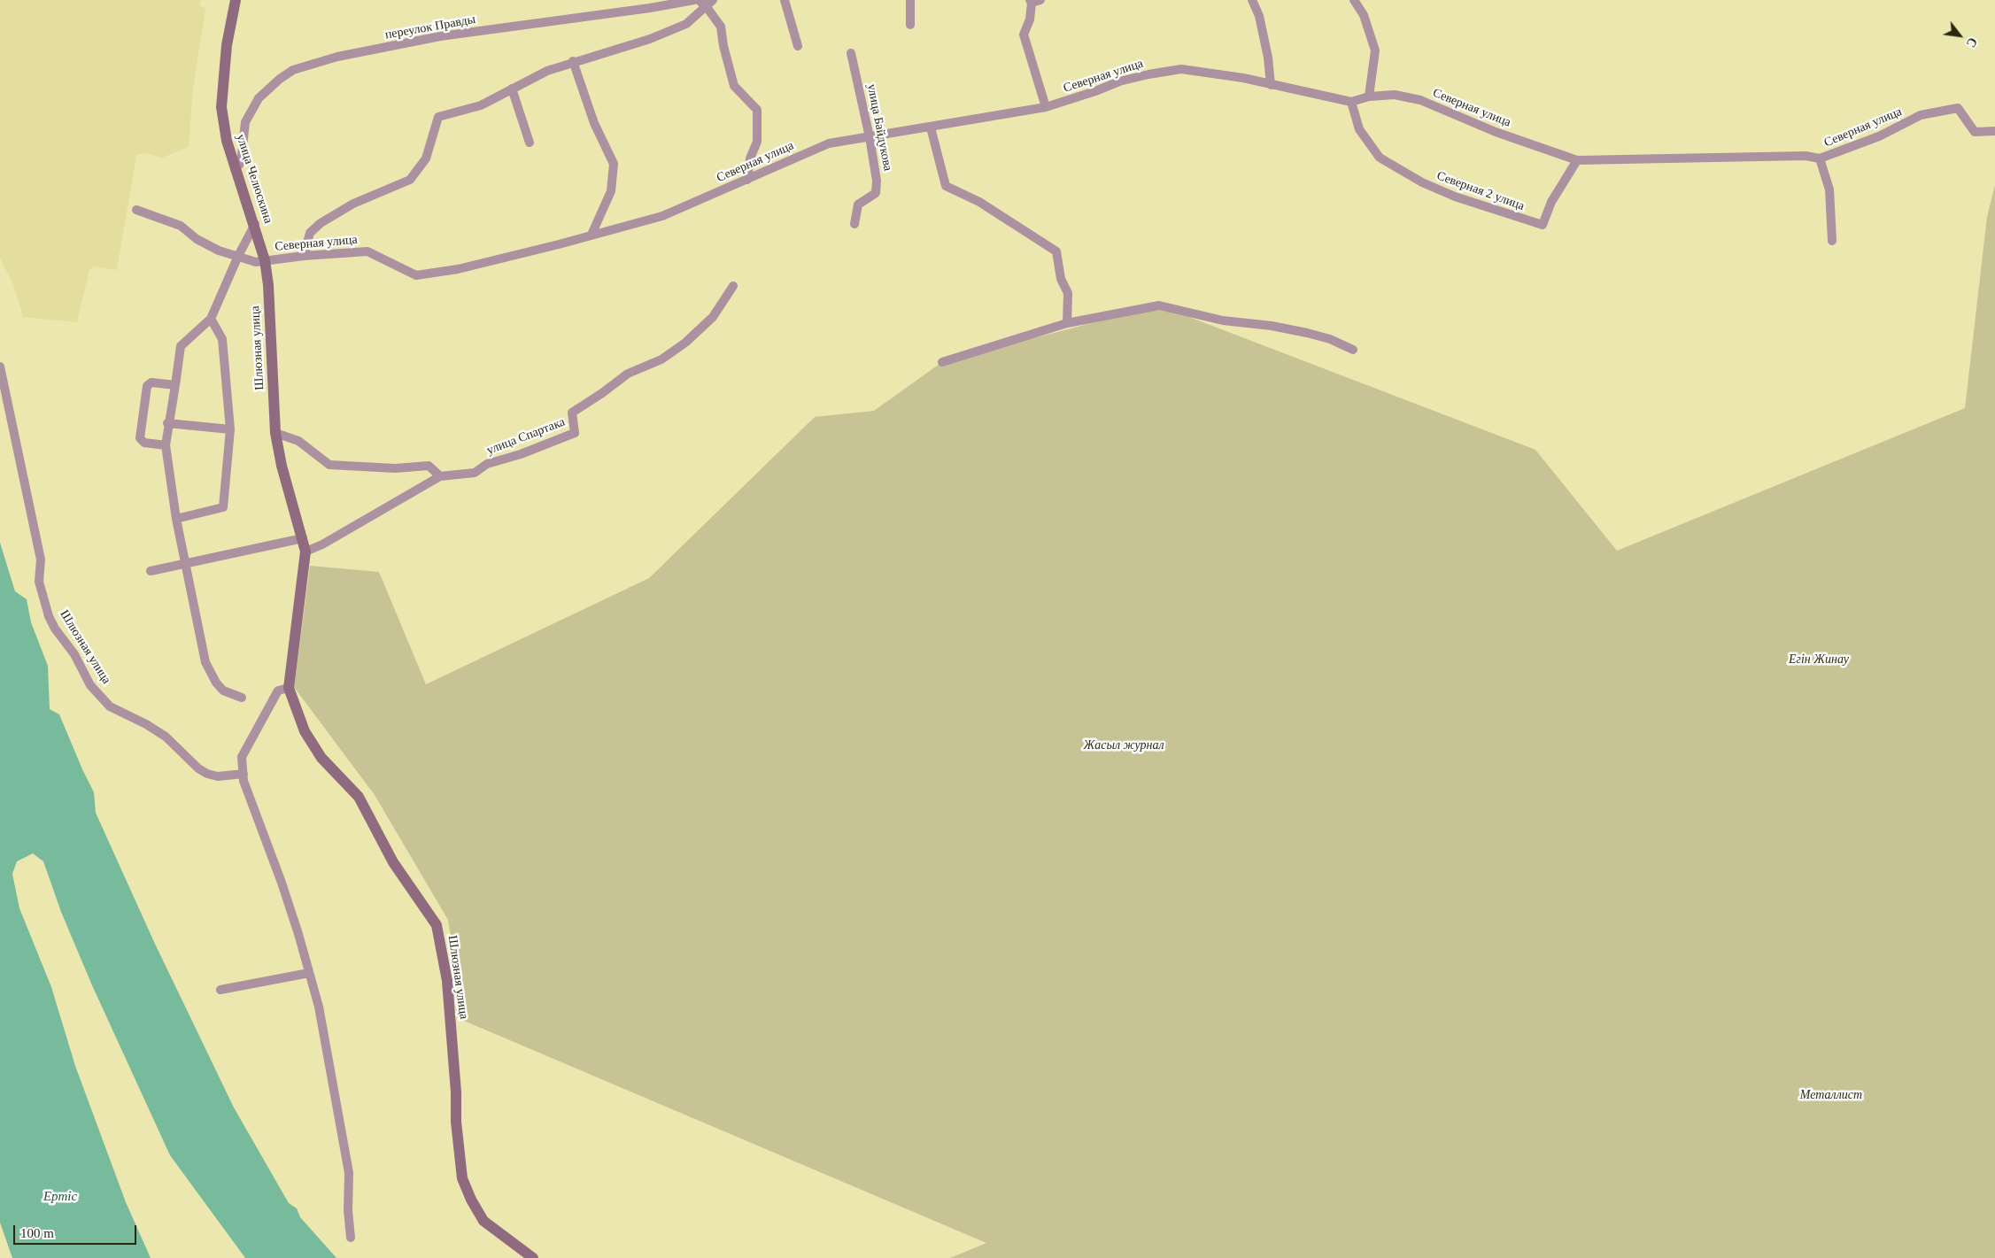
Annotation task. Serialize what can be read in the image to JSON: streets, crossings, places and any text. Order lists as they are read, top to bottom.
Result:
{
  "streets": {
    "street": [
      "переулок Правды",
      "Северная улица",
      "улица Байдукова",
      "улица Челюскина",
      "Северная 2 улица",
      "Шлюзная улица",
      "улица Спартака"
    ]
  },
  "crossings": [
    ["переулок Правды", "улица Челюскина"],
    ["Северная улица", "улица Байдукова"],
    ["Северная улица", "улица Челюскина"],
    ["Северная улица", "Северная 2 улица"],
    ["Северная улица", "Шлюзная улица"],
    ["улица Челюскина", "Шлюзная улица"]
  ],
  "water": ["Ертіс"],
  "parks": ["Егін Жинау", "Жасыл журнал", "Металлист"],
  "scale_bar": "100 m",
  "north": "bottom right"
}
